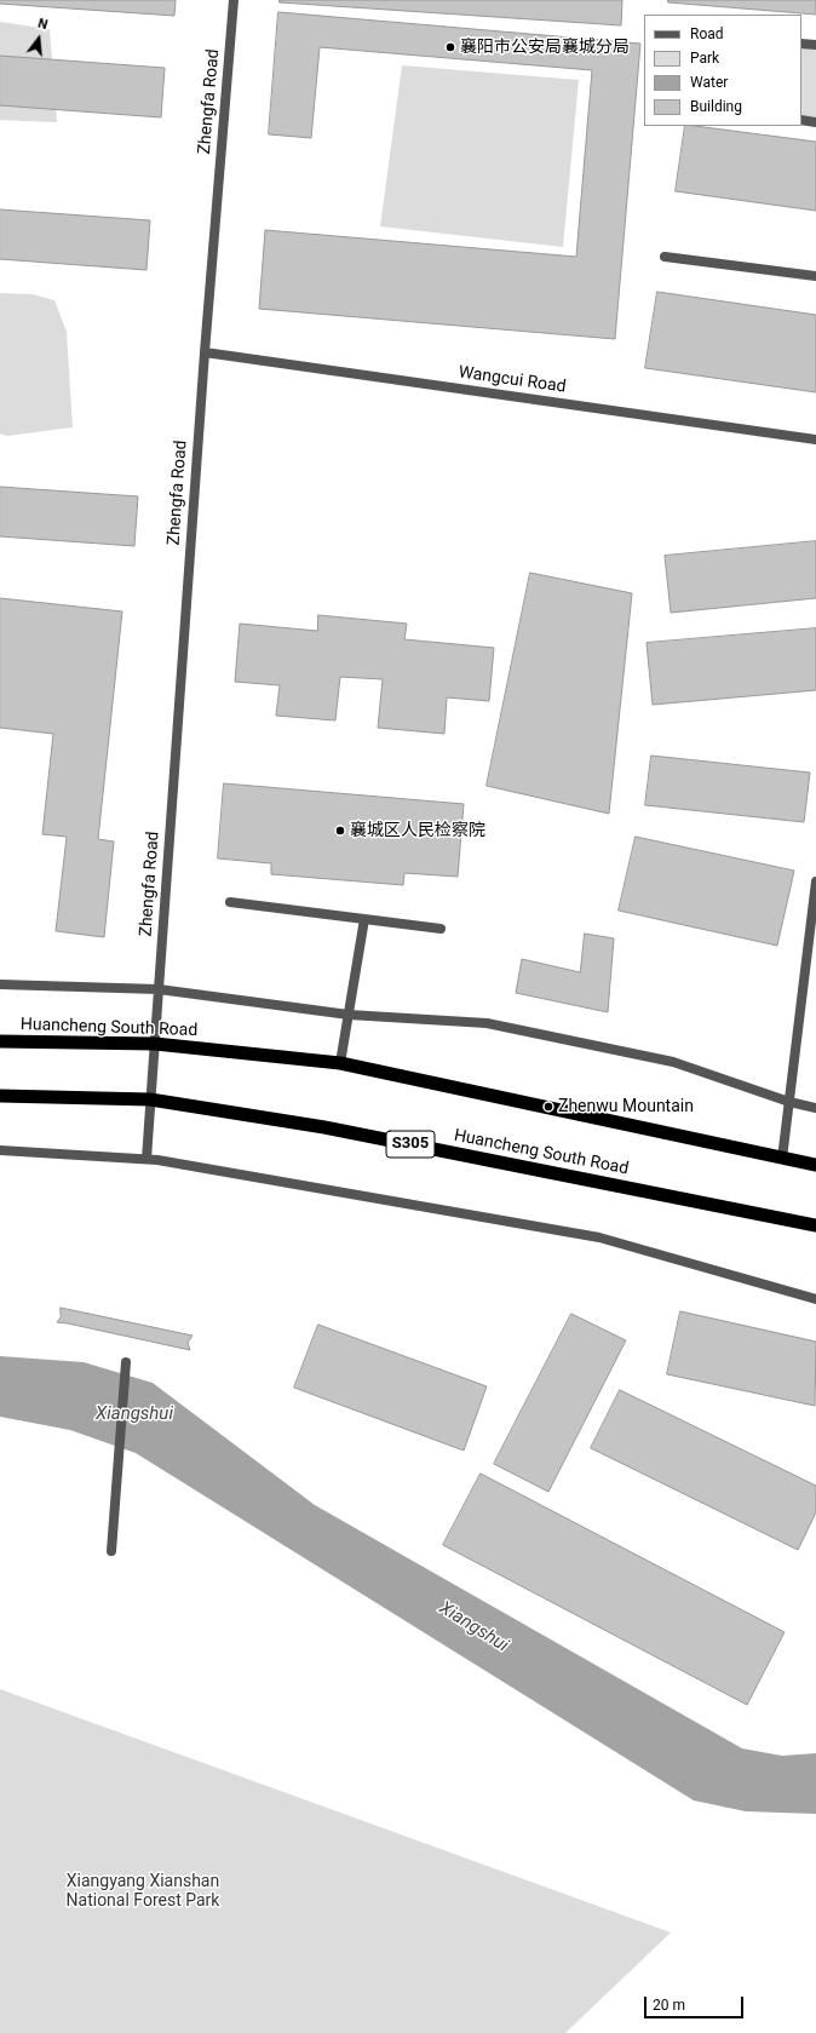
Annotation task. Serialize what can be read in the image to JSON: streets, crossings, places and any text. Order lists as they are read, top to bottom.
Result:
{
  "streets": {
    "highway": ["Huancheng South Road", "S305"],
    "street": ["Zhengfa Road", "Wangcui Road"]
  },
  "crossings": [
    ["Zhengfa Road", "Wangcui Road"],
    ["Zhengfa Road", "Huancheng South Road"]
  ],
  "water": ["Xiangshui"],
  "parks": ["Xiangyang Xianshan National Forest Park"],
  "places": ["襄阳市公安局襄城分局", "襄城区人民检察院", "Zhenwu Mountain"],
  "legend": [
    "Road",
    "Park",
    "Water",
    "Building"
  ],
  "scale_bar": "20 m",
  "north": "top"
}
